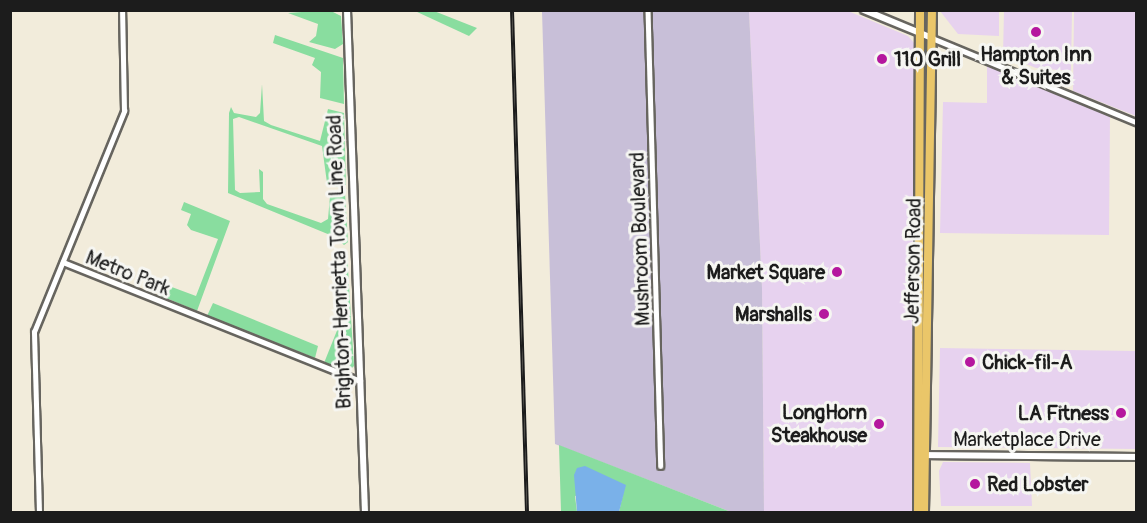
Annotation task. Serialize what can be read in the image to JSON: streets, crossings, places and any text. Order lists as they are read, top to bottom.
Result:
{
  "streets": {
    "main road": ["Jefferson Road"],
    "street": [
      "Mushroom Boulevard",
      "Brighton-Henrietta Town Line Road",
      "Metro Park",
      "Marketplace Drive"
    ]
  },
  "crossings": [
    ["Jefferson Road", "Marketplace Drive"],
    ["Brighton-Henrietta Town Line Road", "Metro Park"]
  ],
  "places": [
    "Hampton Inn & Suites",
    "110 Grill",
    "Market Square",
    "Marshalls",
    "Chick-fil-A",
    "LA Fitness",
    "LongHorn Steakhouse",
    "Red Lobster"
  ]
}
